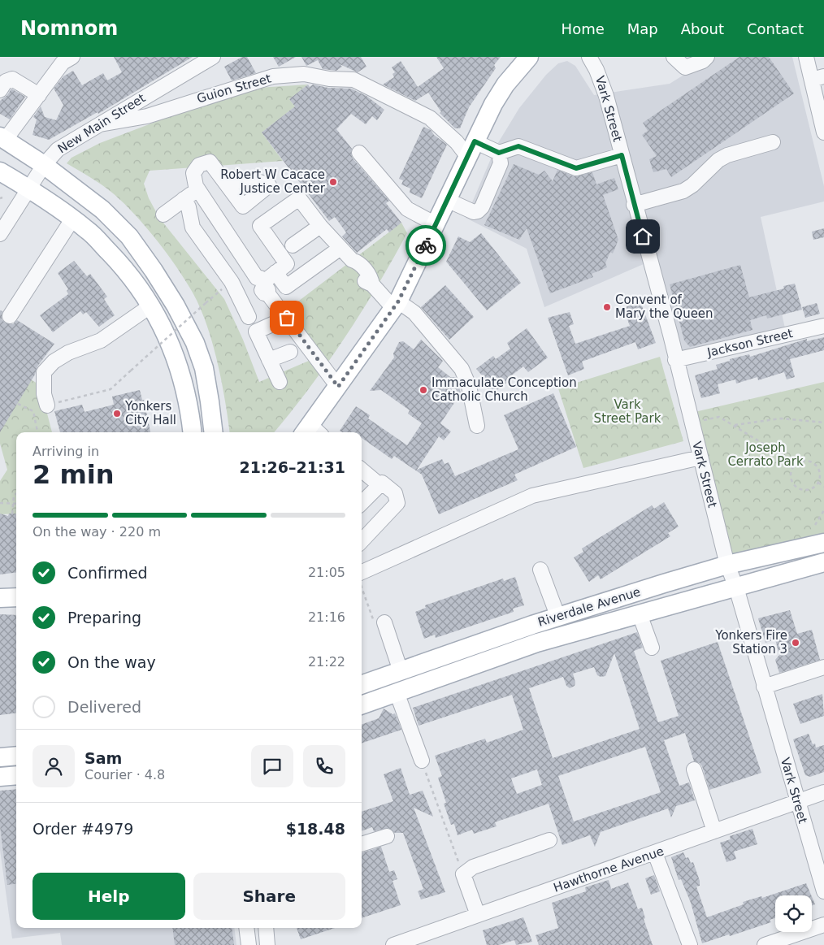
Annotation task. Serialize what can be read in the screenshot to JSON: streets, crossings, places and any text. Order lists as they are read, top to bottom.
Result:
{
  "streets": {
    "main road": ["Riverdale Avenue"],
    "street": [
      "Guion Street",
      "Vark Street",
      "New Main Street",
      "Jackson Street",
      "Hawthorne Avenue"
    ]
  },
  "crossings": [
    ["Guion Street", "New Main Street"],
    ["Vark Street", "Jackson Street"],
    ["Vark Street", "Riverdale Avenue"],
    ["Vark Street", "Hawthorne Avenue"]
  ],
  "parks": ["Vark Street Park", "Joseph Cerrato Park"],
  "places": [
    "Robert W Cacace Justice Center",
    "Convent of Mary the Queen",
    "Immaculate Conception Catholic Church",
    "Yonkers City Hall",
    "Yonkers Fire Station 3"
  ],
  "page": {
    "header": "Nomnom",
    "nav": [
      "Home",
      "Map",
      "About",
      "Contact"
    ],
    "heading": ["2 min", "Arriving in", "21:26–21:31"],
    "panel": [
      "Sam",
      "Courier · 4.8",
      "Order #4979",
      "$18.48"
    ],
    "bar": "On the way · 220 m",
    "list": [
      ["Confirmed", "21:05"],
      ["Preparing", "21:16"],
      ["On the way", "21:22"],
      "Delivered"
    ],
    "buttons": ["Help", "Share"]
  }
}
